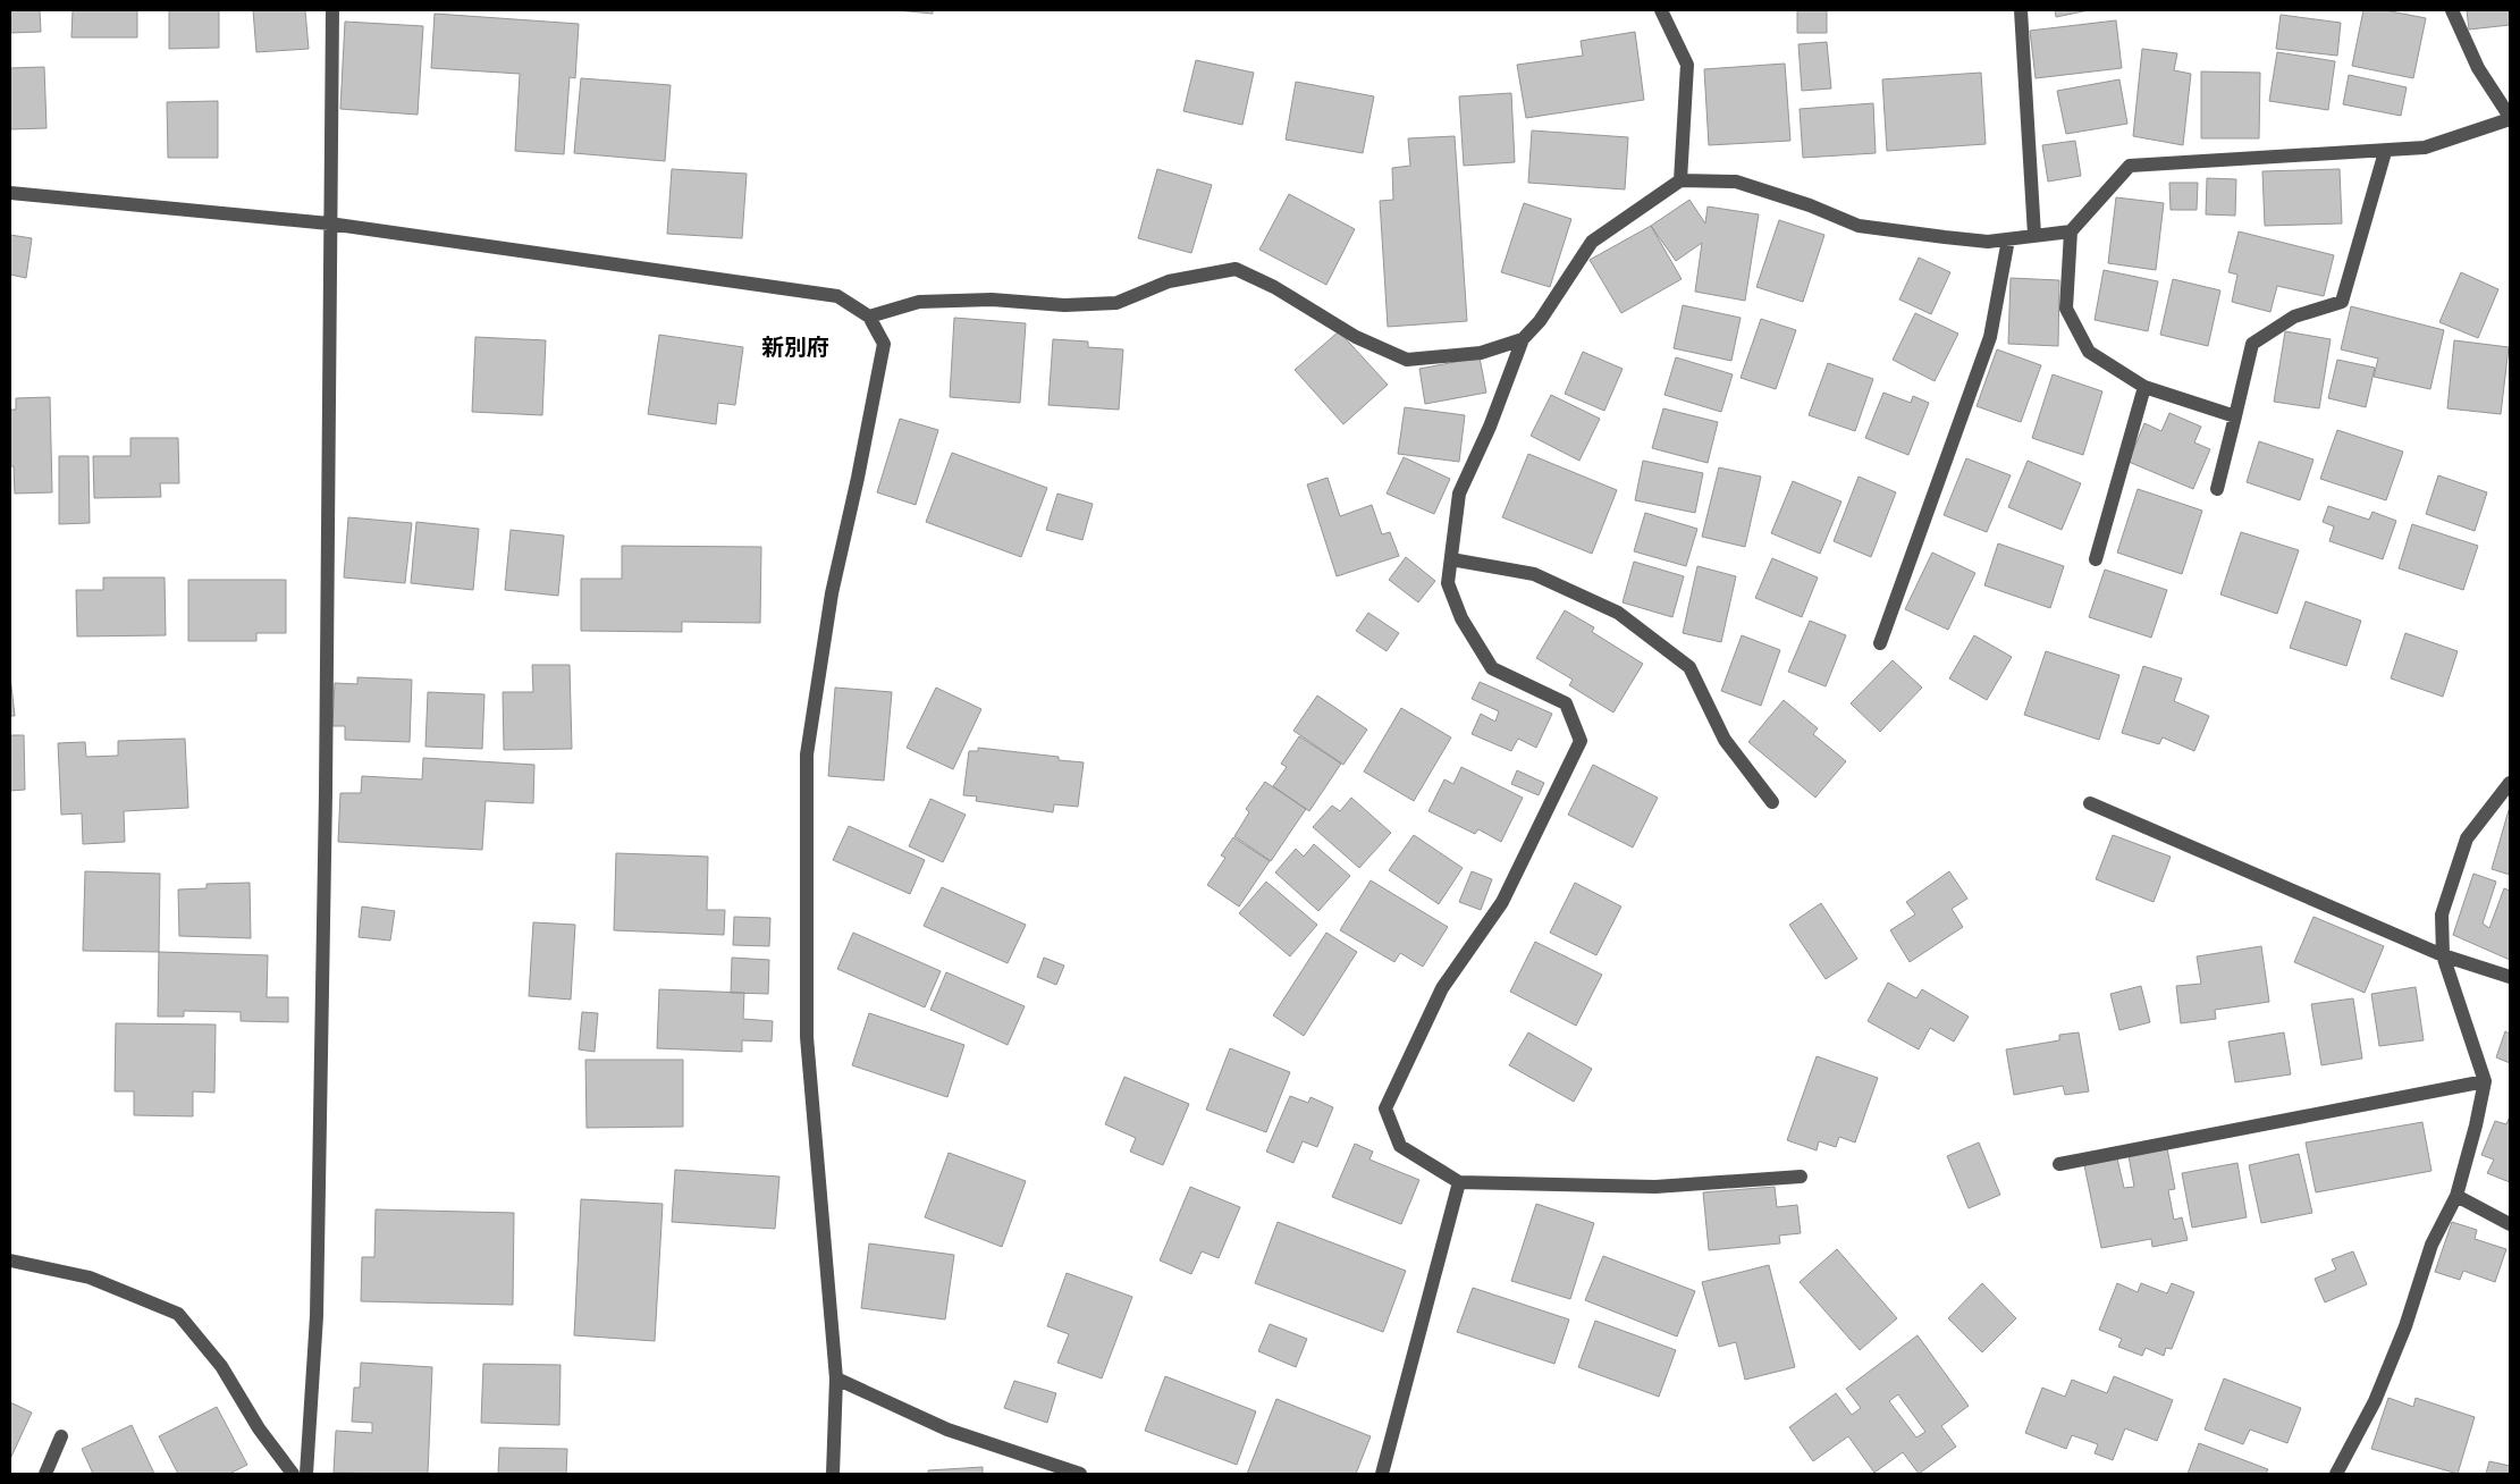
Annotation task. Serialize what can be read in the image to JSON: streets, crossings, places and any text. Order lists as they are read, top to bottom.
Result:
{
  "districts": ["新別府"]
}
